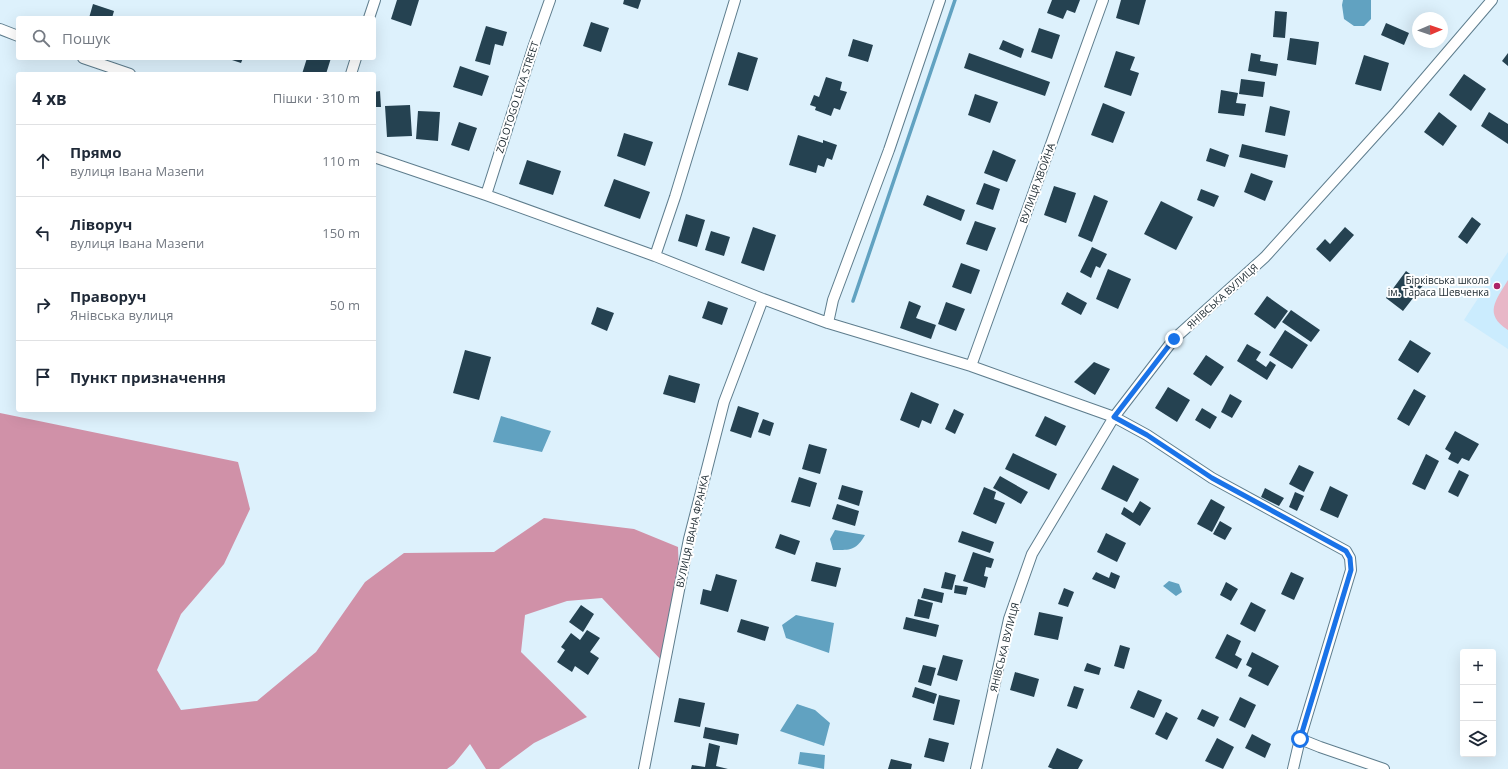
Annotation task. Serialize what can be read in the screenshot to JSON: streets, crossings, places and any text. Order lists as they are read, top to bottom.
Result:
{
  "streets": {
    "street": [
      "ZOLOTOGO LEVA STREET",
      "ВУЛИЦЯ ХВОЙНА",
      "ЯНІВСЬКА ВУЛИЦЯ",
      "ВУЛИЦЯ ІВАНА ФРАНКА"
    ]
  },
  "places": ["Бірківська школа ім. Тараса Шевченка"],
  "north": "right",
  "page": {
    "search": "Пошук",
    "heading": ["4 хв", "Пішки · 310 m"],
    "list": [
      ["Прямо", "вулиця Івана Мазепи", "110 m"],
      ["Ліворуч", "вулиця Івана Мазепи", "150 m"],
      ["Праворуч", "Янівська вулиця", "50 m"],
      "Пункт призначення"
    ],
    "map_buttons": ["+", "−"]
  }
}
